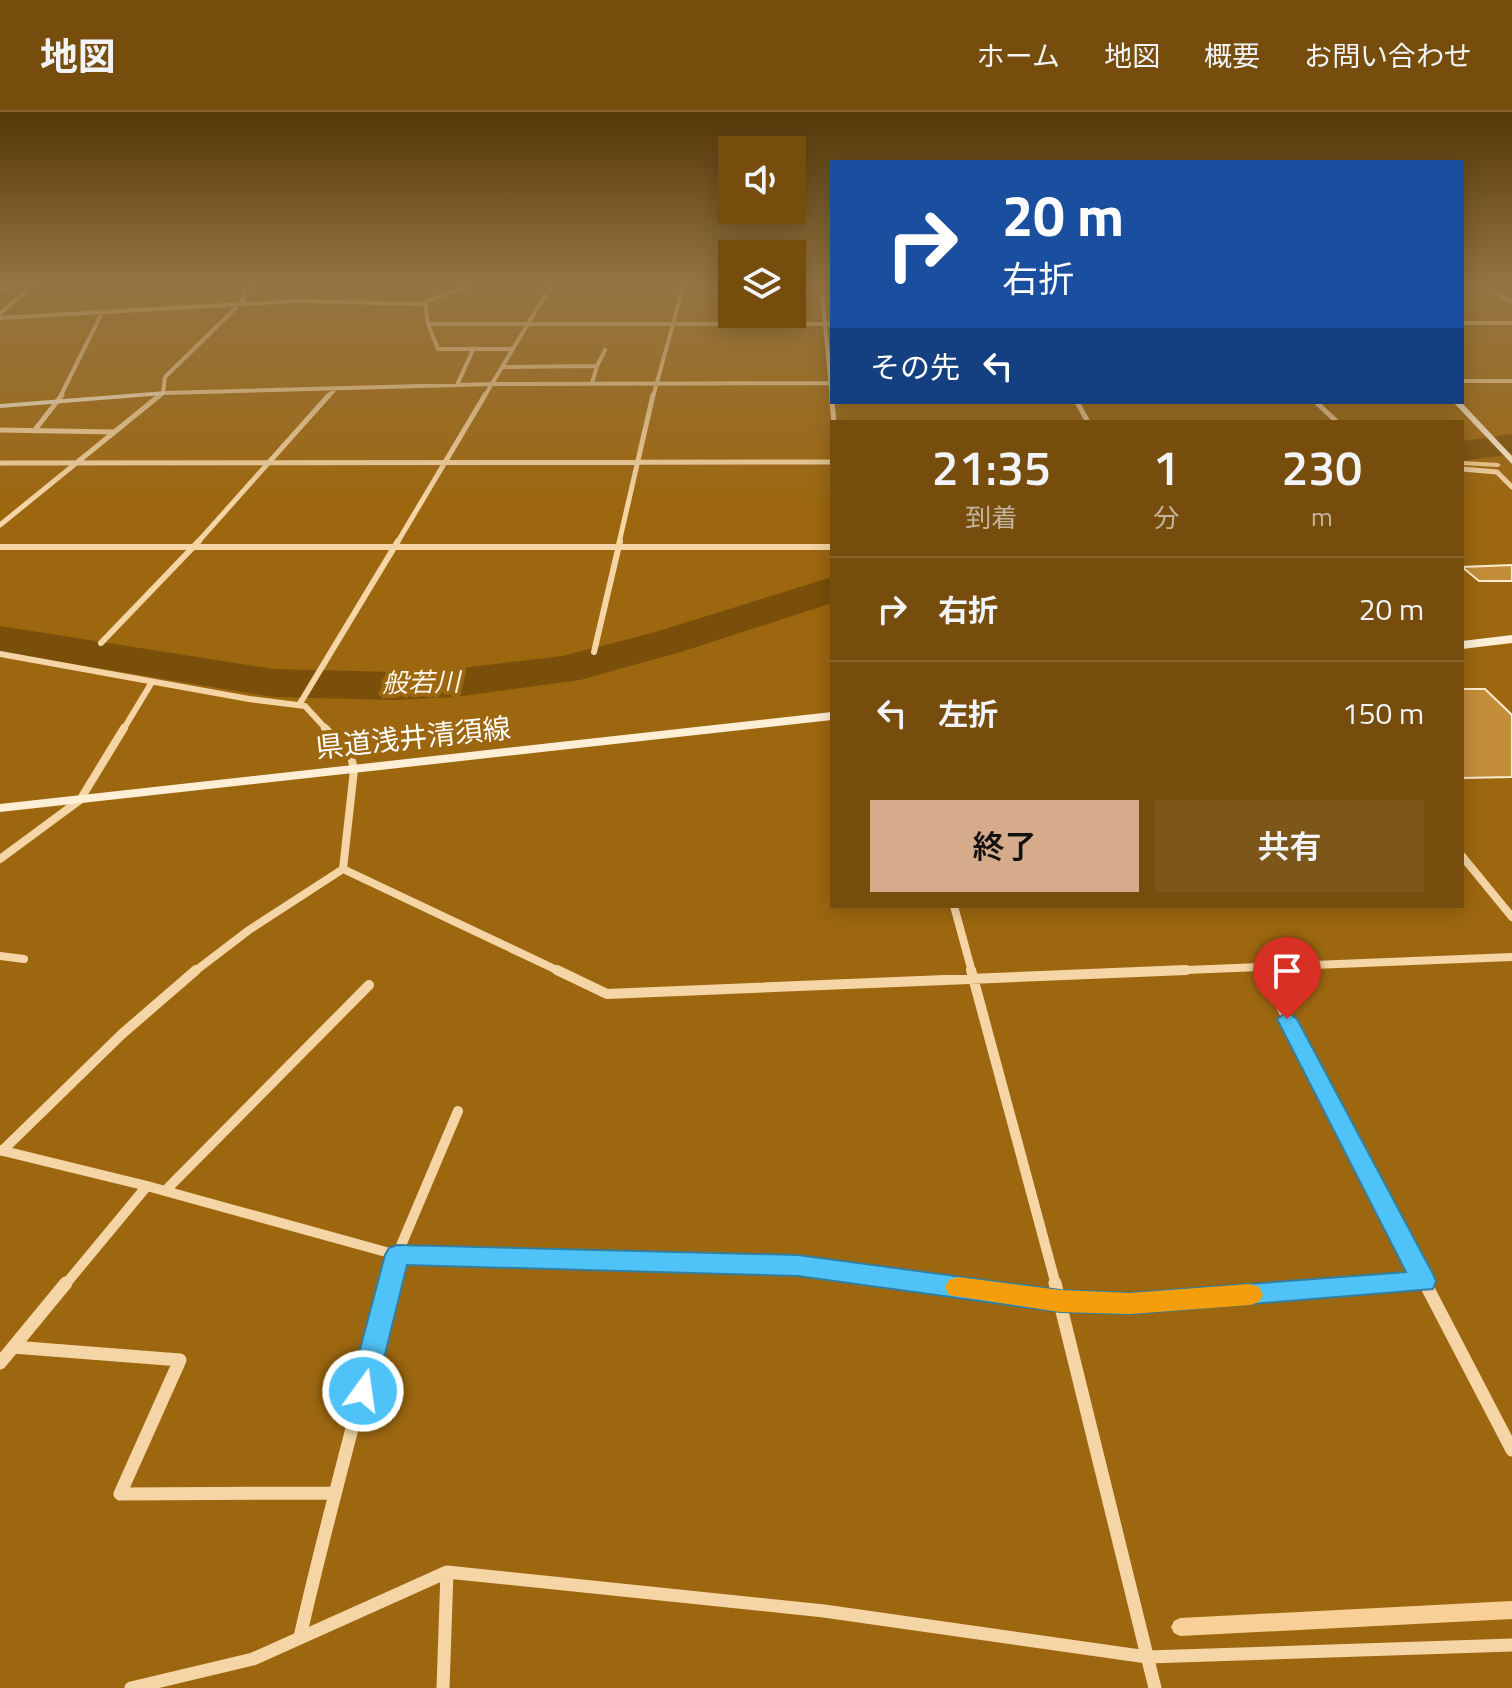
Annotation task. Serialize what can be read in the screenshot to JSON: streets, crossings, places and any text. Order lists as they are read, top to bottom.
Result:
{
  "streets": {
    "street": ["県道浅井清須線"]
  },
  "water": ["般若川"],
  "page": {
    "header": "地図",
    "nav": [
      "ホーム",
      "地図",
      "概要",
      "お問い合わせ"
    ],
    "turn": ["20 m", "右折"],
    "then": "その先",
    "eta": [
      "21:35",
      "到着",
      "1",
      "分",
      "230",
      "m"
    ],
    "list": [
      {
        "name": "右折",
        "value": "20 m"
      },
      {
        "name": "左折",
        "value": "150 m"
      }
    ],
    "buttons": ["終了", "共有"]
  }
}
